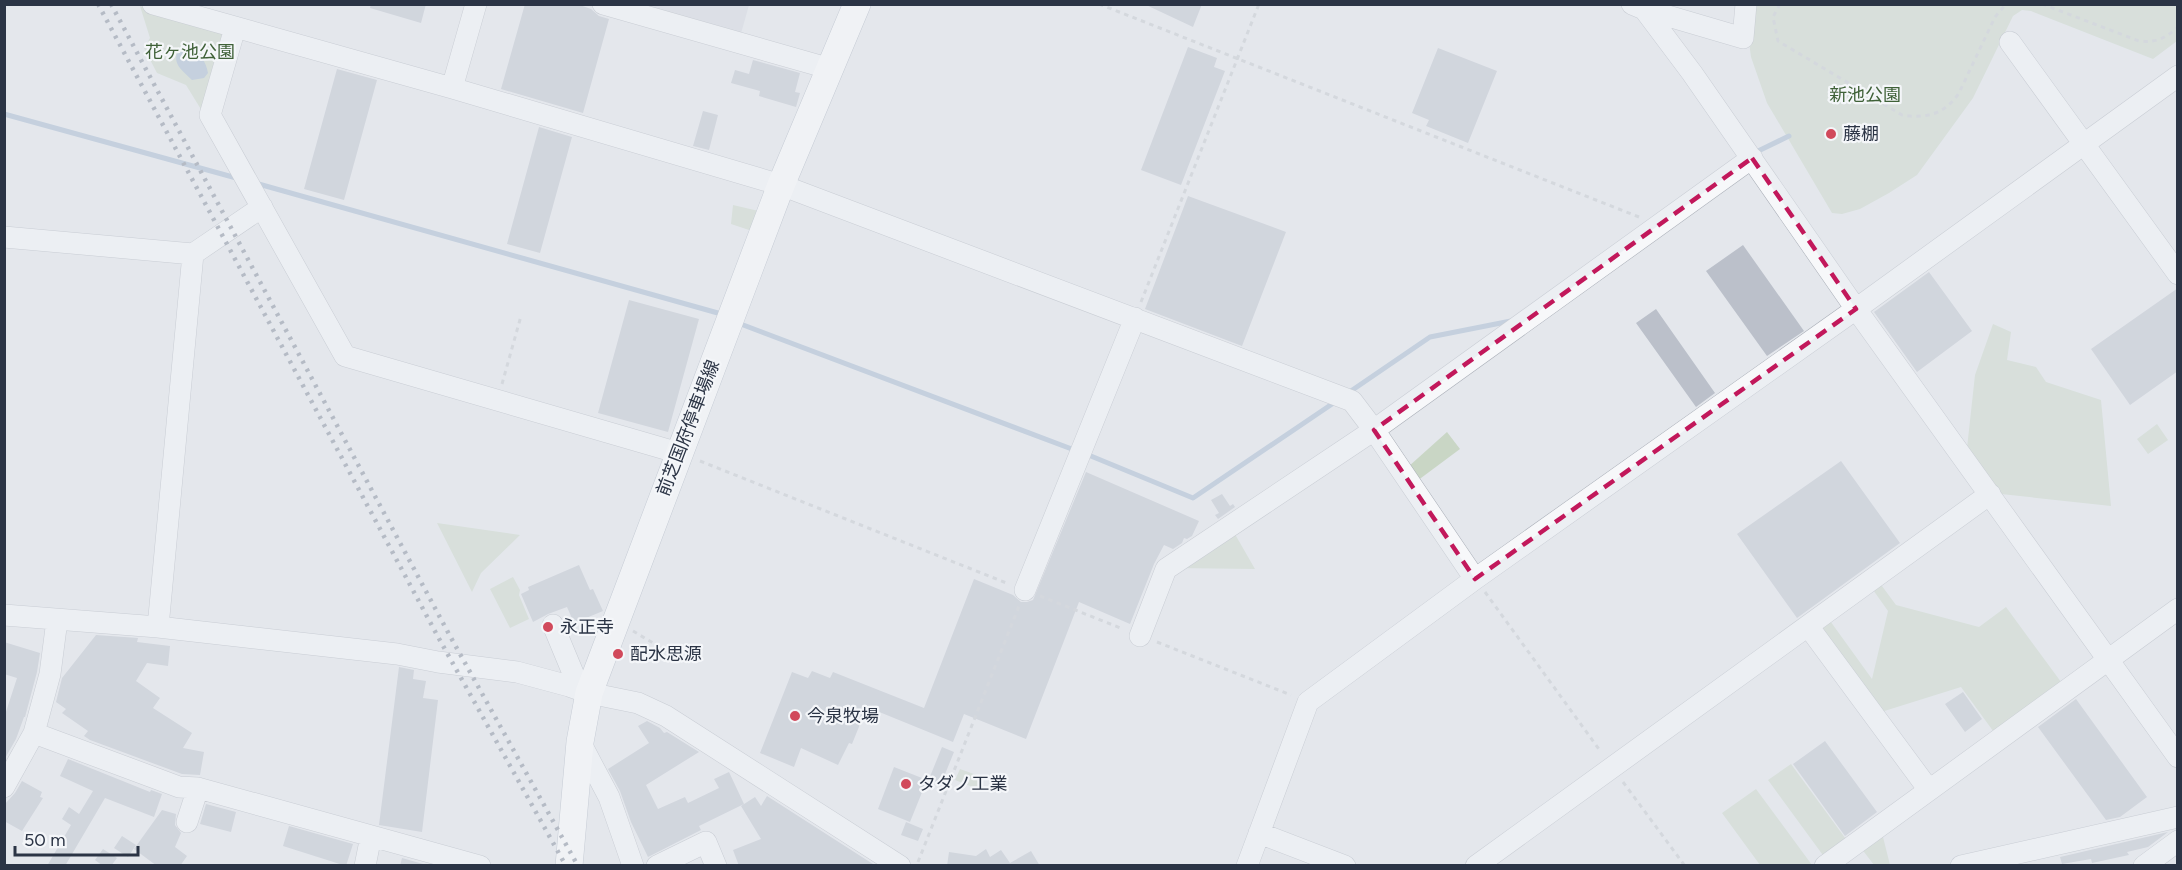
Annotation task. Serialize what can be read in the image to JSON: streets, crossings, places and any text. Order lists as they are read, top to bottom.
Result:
{
  "streets": {
    "main road": ["前芝国府停車場線"]
  },
  "parks": ["花ヶ池公園", "新池公園"],
  "places": [
    "藤棚",
    "永正寺",
    "配水思源",
    "今泉牧場",
    "タダノ工業"
  ],
  "scale_bar": "50 m"
}
